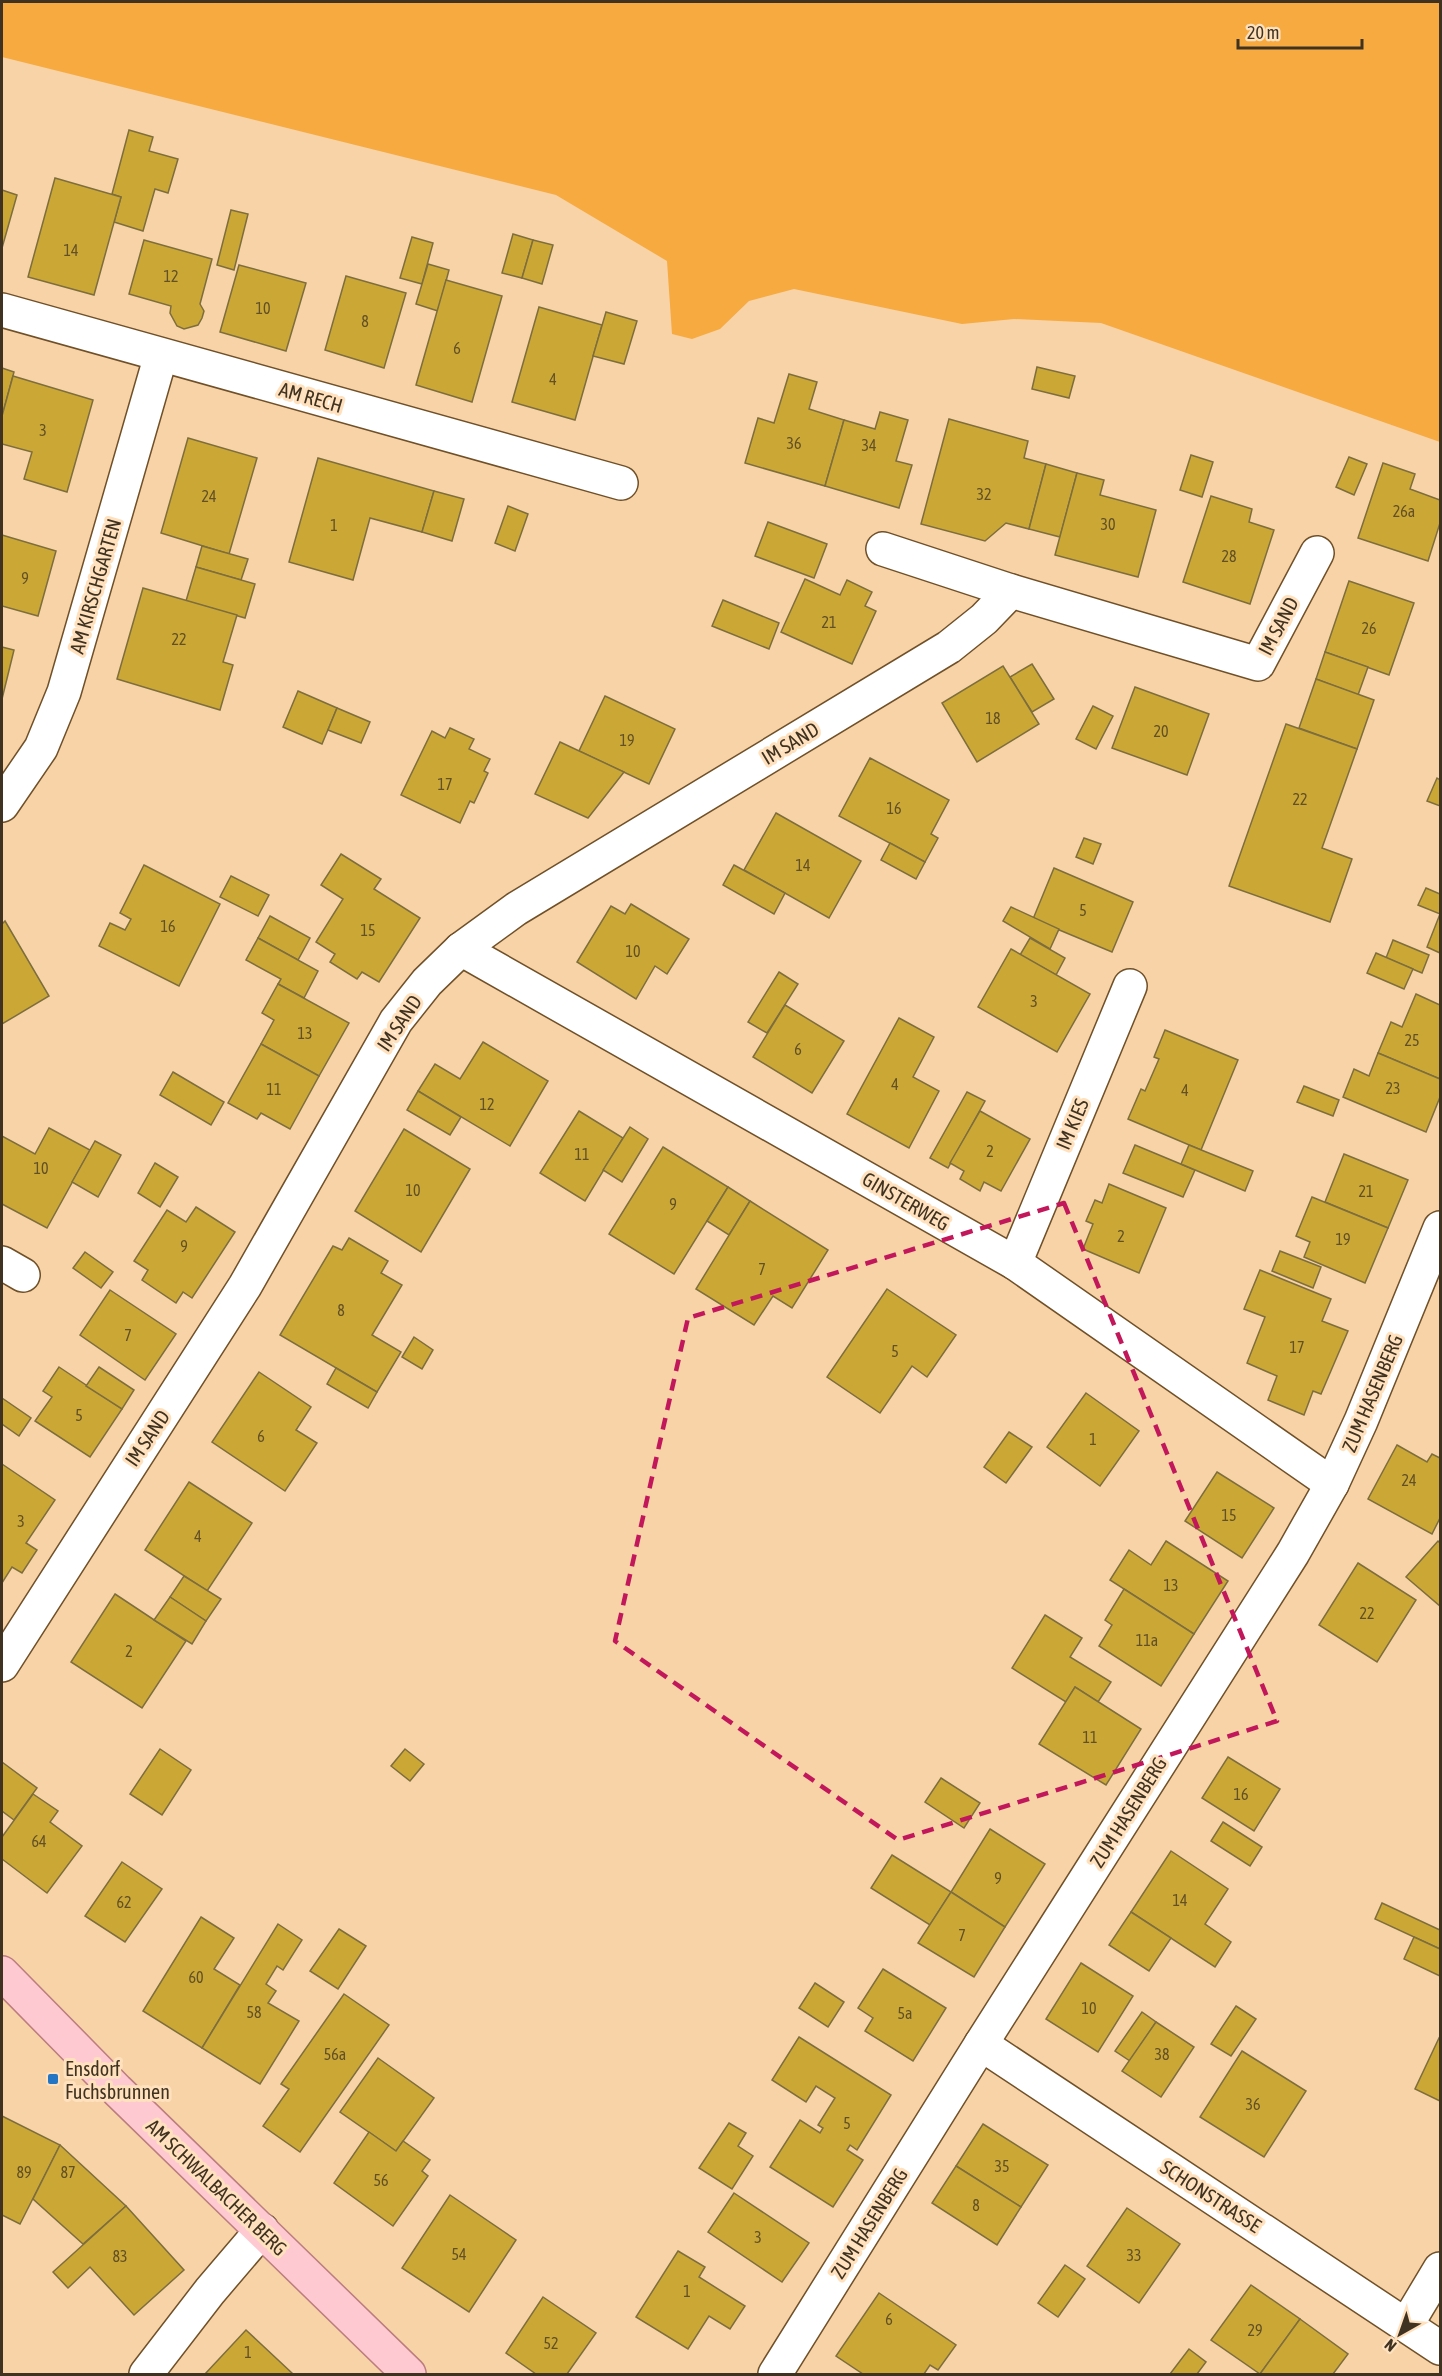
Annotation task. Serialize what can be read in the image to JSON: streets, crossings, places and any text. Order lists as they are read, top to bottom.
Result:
{
  "streets": {
    "main road": ["AM SCHWALBACHER BERG"],
    "street": [
      "AM RECH",
      "AM KIRSCHGARTEN",
      "IM SAND",
      "IM KIES",
      "GINSTERWEG",
      "ZUM HASENBERG",
      "SCHONSTRASSE"
    ]
  },
  "crossings": [
    ["AM RECH", "AM KIRSCHGARTEN"],
    ["IM SAND", "GINSTERWEG"],
    ["IM KIES", "GINSTERWEG"],
    ["GINSTERWEG", "ZUM HASENBERG"],
    ["ZUM HASENBERG", "SCHONSTRASSE"]
  ],
  "places": {
    "transit": ["Ensdorf Fuchsbrunnen"]
  },
  "house_numbers": [
    "14",
    "12",
    "10",
    "8",
    "6",
    "4",
    "3",
    "36",
    "34",
    "32",
    "24",
    "26a",
    "30",
    "1",
    "28",
    "9",
    "21",
    "26",
    "22",
    "18",
    "20",
    "19",
    "17",
    "22",
    "16",
    "14",
    "5",
    "16",
    "15",
    "10",
    "3",
    "13",
    "25",
    "6",
    "4",
    "23",
    "11",
    "4",
    "12",
    "2",
    "11",
    "10",
    "10",
    "21",
    "9",
    "2",
    "19",
    "9",
    "7",
    "8",
    "7",
    "17",
    "5",
    "5",
    "6",
    "1",
    "24",
    "15",
    "3",
    "4",
    "13",
    "22",
    "11a",
    "2",
    "11",
    "16",
    "64",
    "9",
    "14",
    "62",
    "7",
    "60",
    "10",
    "58",
    "5a",
    "56a",
    "38",
    "36",
    "5",
    "35",
    "89",
    "87",
    "56",
    "8",
    "3",
    "54",
    "33",
    "83",
    "1",
    "6",
    "29",
    "52",
    "1"
  ],
  "scale_bar": "20 m",
  "north": "bottom left"
}
